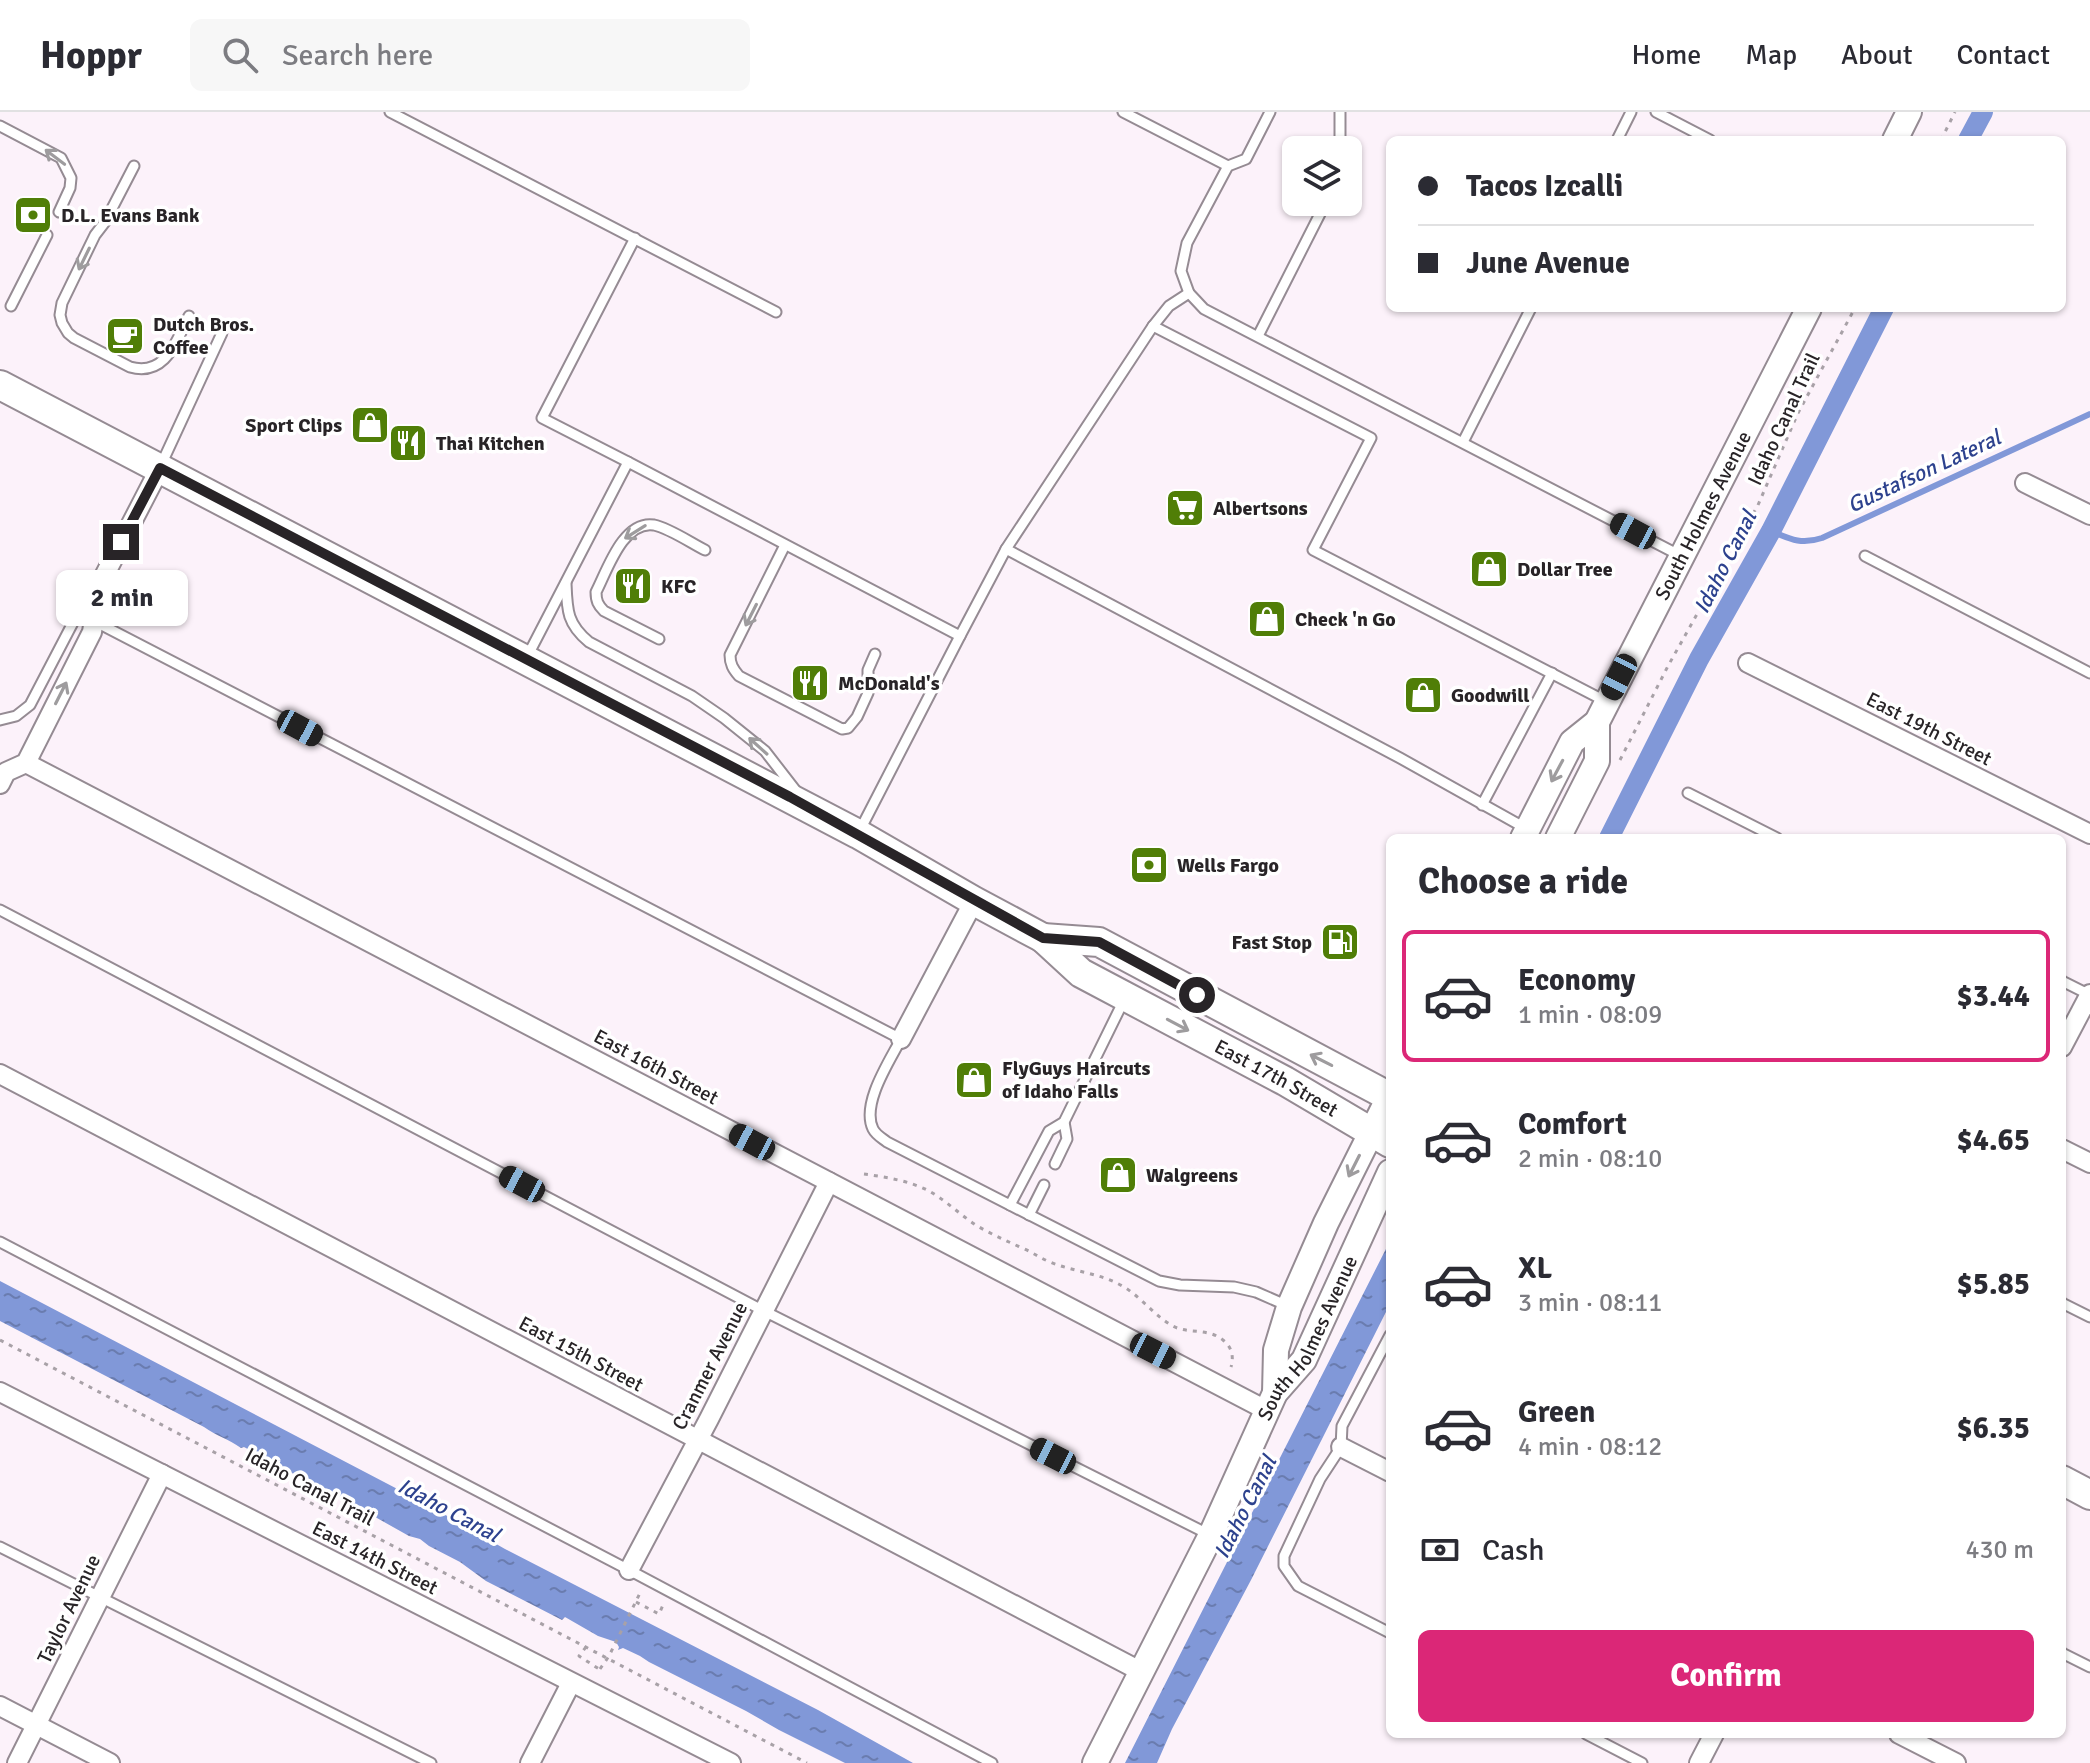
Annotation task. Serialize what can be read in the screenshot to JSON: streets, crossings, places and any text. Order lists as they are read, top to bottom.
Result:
{
  "streets": {
    "main road": ["South Holmes Avenue", "East 17th Street"],
    "street": [
      "East 19th Street",
      "East 16th Street",
      "East 15th Street",
      "Cranmer Avenue",
      "East 14th Street",
      "Taylor Avenue"
    ],
    "path": ["Idaho Canal Trail"]
  },
  "crossings": [
    ["South Holmes Avenue", "East 16th Street"],
    ["South Holmes Avenue", "East 15th Street"],
    ["East 16th Street", "Cranmer Avenue"],
    ["East 15th Street", "Cranmer Avenue"],
    ["East 14th Street", "Taylor Avenue"]
  ],
  "water": ["Gustafson Lateral", "Idaho Canal"],
  "places": {
    "bank": ["D.L. Evans Bank", "Wells Fargo"],
    "cafe": ["Dutch Bros. Coffee"],
    "shop": [
      "Sport Clips",
      "Dollar Tree",
      "Check 'n Go",
      "Goodwill",
      "FlyGuys Haircuts of Idaho Falls",
      "Walgreens"
    ],
    "restaurant": ["Thai Kitchen", "KFC", "McDonald's"],
    "supermarket": ["Albertsons"],
    "fuel station": ["Fast Stop"]
  },
  "page": {
    "header": "Hoppr",
    "search": "Search here",
    "nav": [
      "Home",
      "Map",
      "About",
      "Contact"
    ],
    "banner": ["Tacos Izcalli", "June Avenue"],
    "bubble": "2 min",
    "heading": "Choose a ride",
    "list": [
      {
        "name": "Economy",
        "note": "1 min · 08:09",
        "value": "$3.44"
      },
      {
        "name": "Comfort",
        "note": "2 min · 08:10",
        "value": "$4.65"
      },
      {
        "name": "XL",
        "note": "3 min · 08:11",
        "value": "$5.85"
      },
      {
        "name": "Green",
        "note": "4 min · 08:12",
        "value": "$6.35"
      }
    ],
    "pay": ["Cash", "430 m"],
    "buttons": "Confirm"
  }
}
